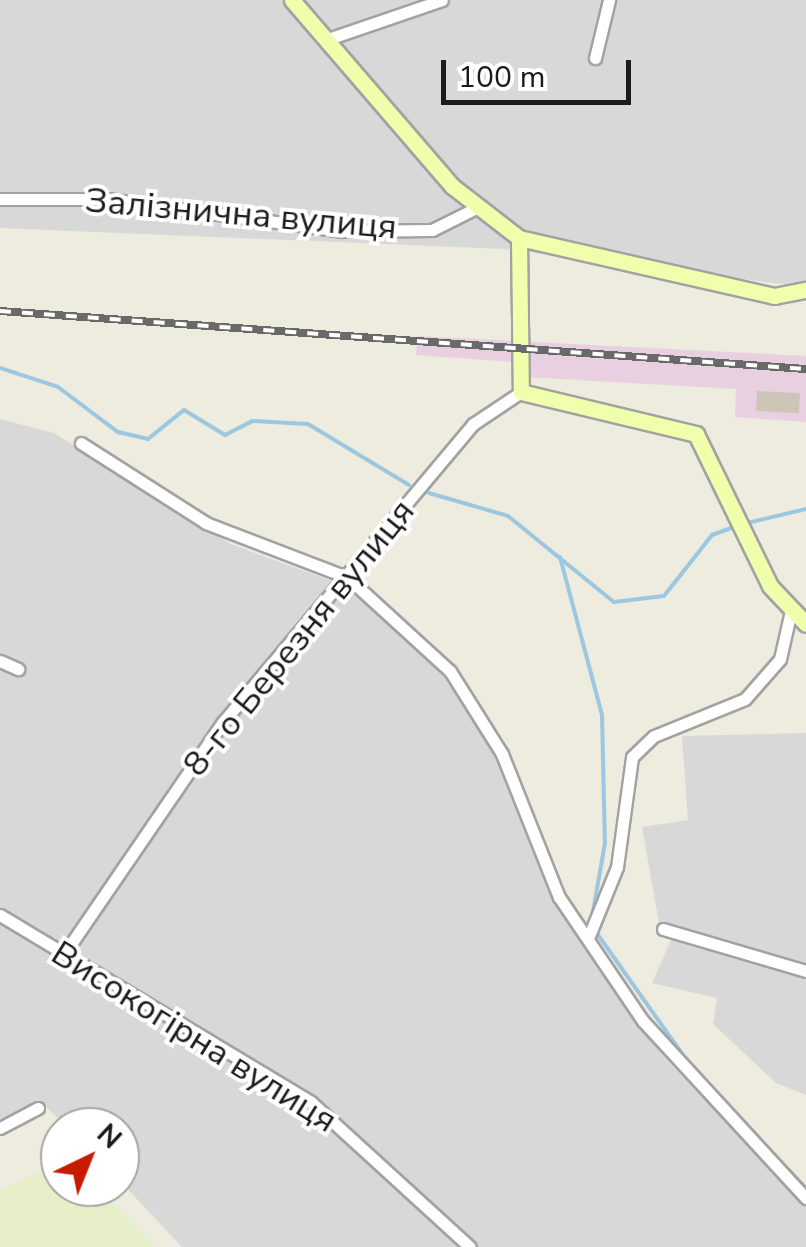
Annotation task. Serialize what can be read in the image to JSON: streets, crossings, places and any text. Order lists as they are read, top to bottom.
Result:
{
  "streets": {
    "street": ["Залізнична вулиця", "8-го Березня вулиця", "Високогірна вулиця"]
  },
  "crossings": [
    ["8-го Березня вулиця", "Високогірна вулиця"]
  ],
  "scale_bar": "100 m",
  "north": "top right"
}
